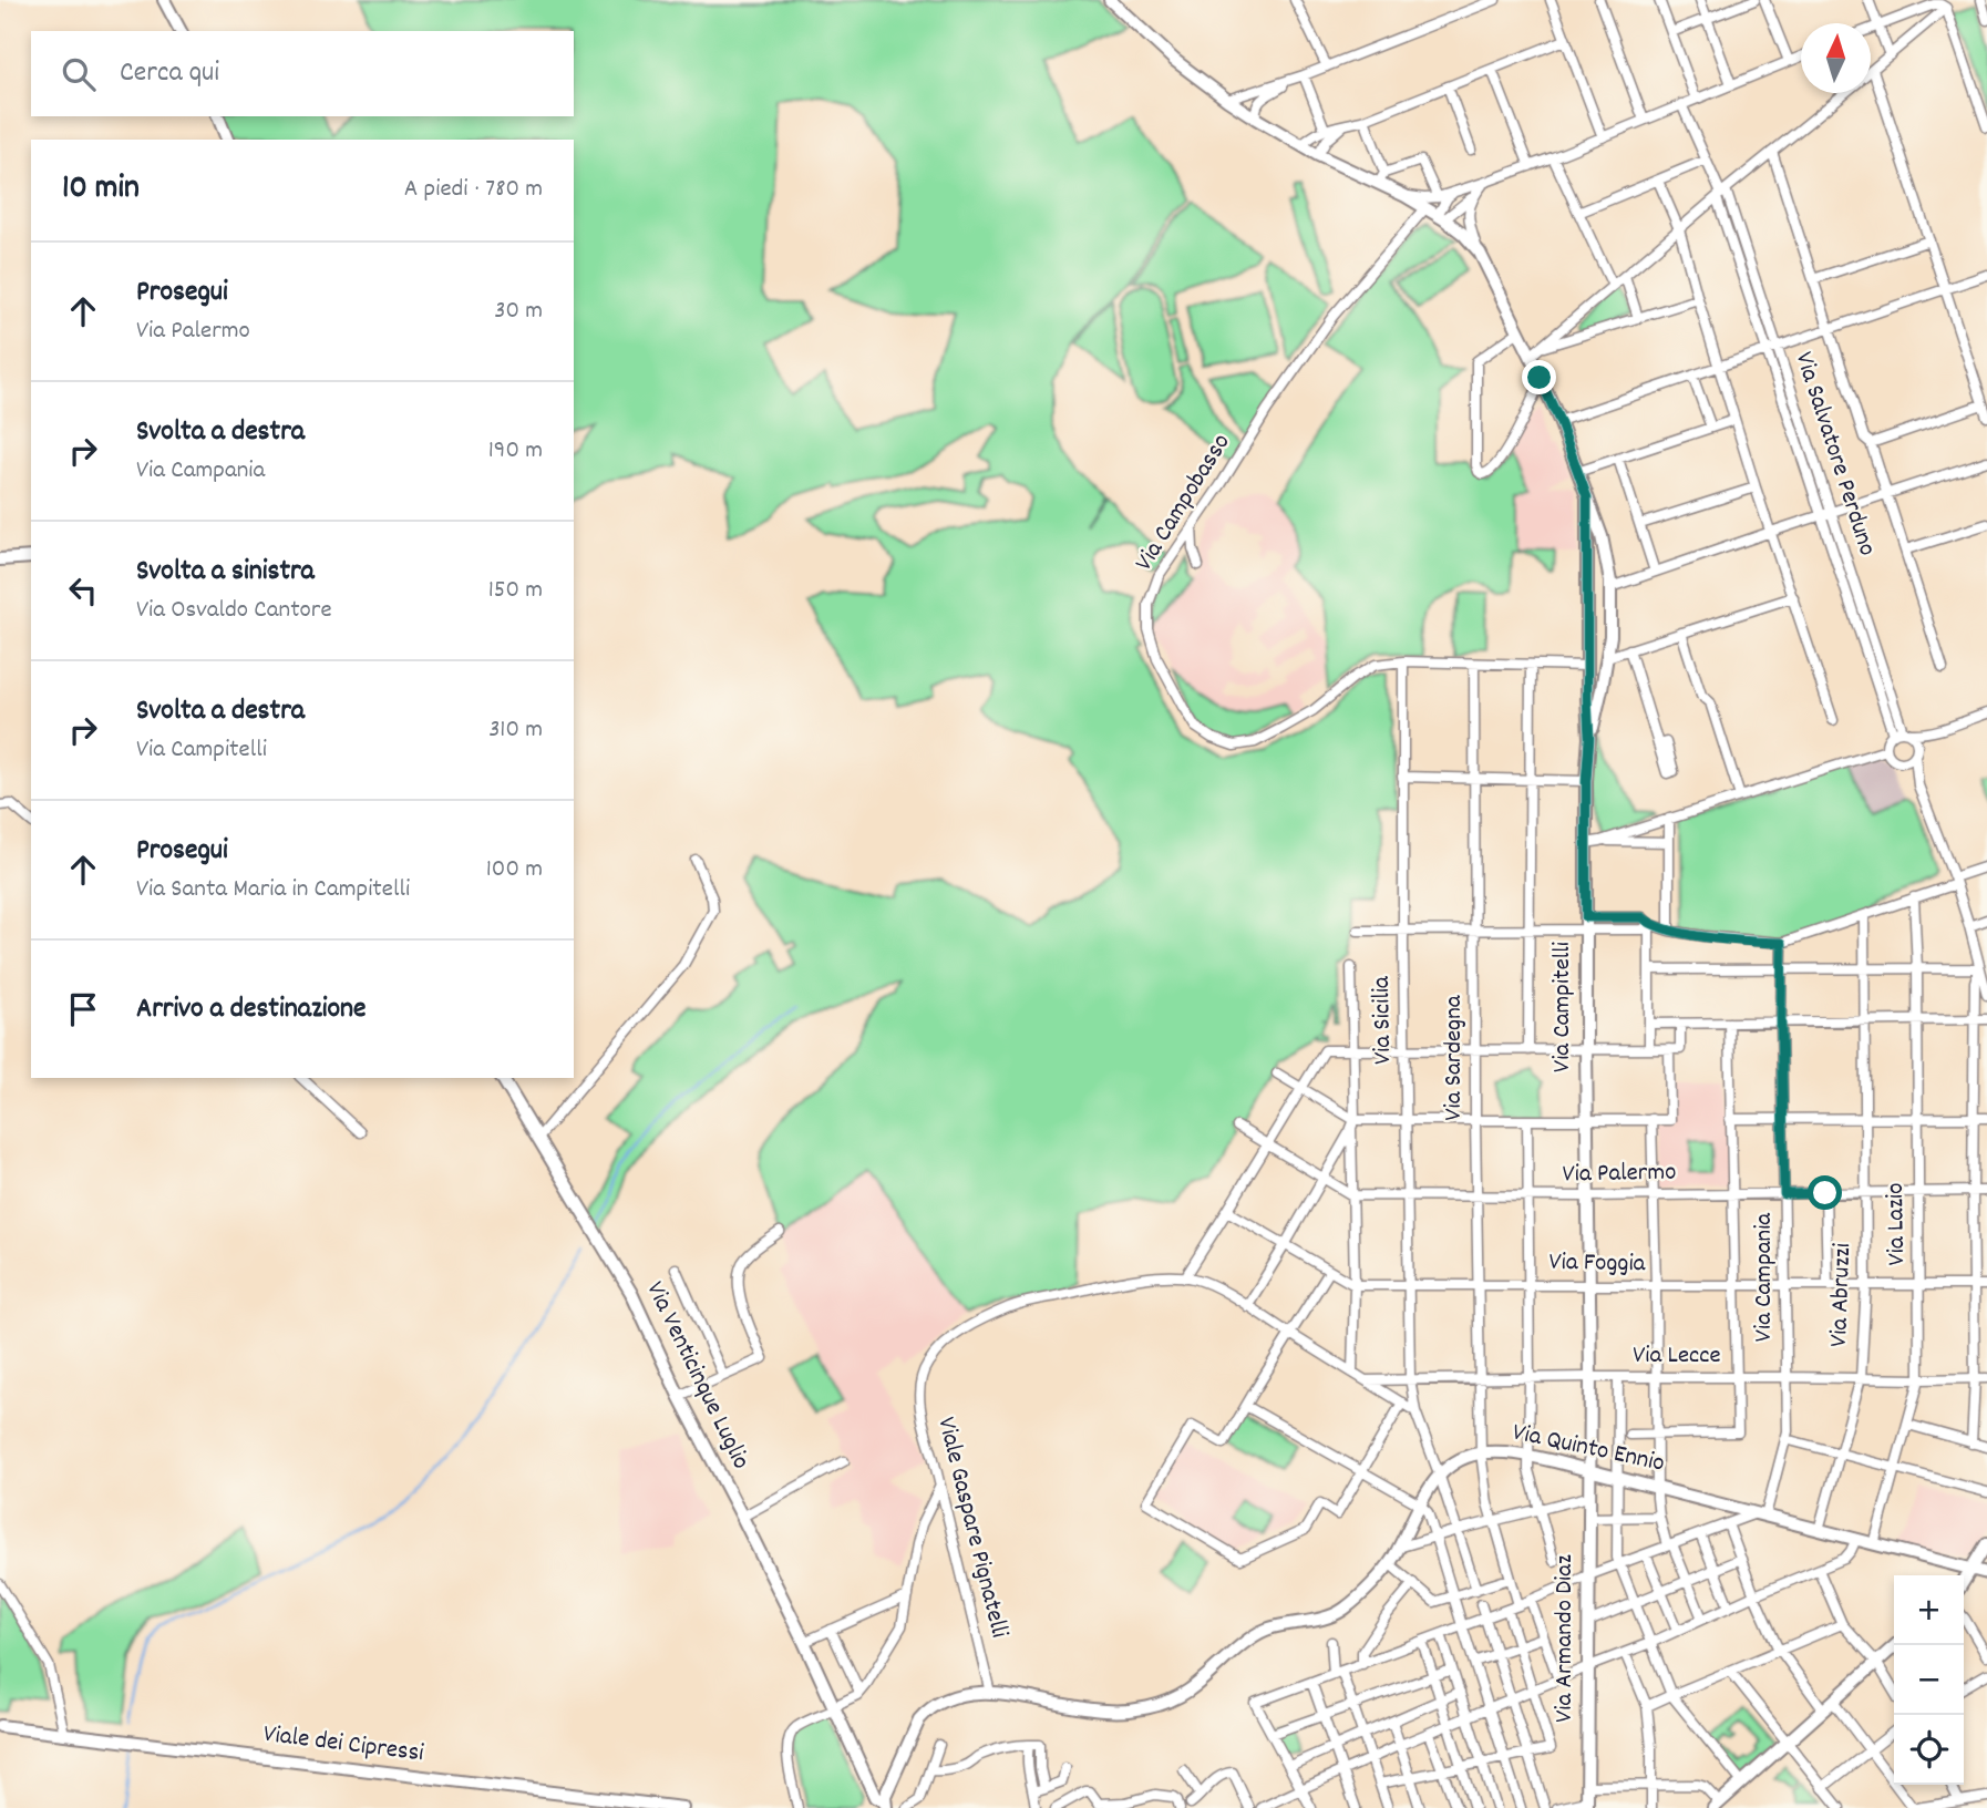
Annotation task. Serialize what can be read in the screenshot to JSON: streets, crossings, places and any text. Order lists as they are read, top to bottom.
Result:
{
  "streets": {
    "street": [
      "Via Salvatore Perduno",
      "Via Campobasso",
      "Via Campitelli",
      "Via Sicilia",
      "Via Sardegna",
      "Via Palermo",
      "Via Lazio",
      "Via Foggia",
      "Via Campania",
      "Via Abruzzi",
      "Via Lecce",
      "Via Venticinque Luglio",
      "Via Quinto Ennio",
      "Viale Gaspare Pignatelli",
      "Via Armando Diaz",
      "Viale dei Cipressi"
    ]
  },
  "crossings": [
    ["Via Campobasso", "Via Campitelli"],
    ["Via Campobasso", "Via Sicilia"],
    ["Via Campobasso", "Via Sardegna"],
    ["Via Campitelli", "Via Palermo"],
    ["Via Campitelli", "Via Foggia"],
    ["Via Campitelli", "Via Lecce"],
    ["Via Campitelli", "Via Quinto Ennio"],
    ["Via Campitelli", "Via Armando Diaz"],
    ["Via Sicilia", "Via Palermo"],
    ["Via Sicilia", "Via Foggia"],
    ["Via Sicilia", "Via Lecce"],
    ["Via Sicilia", "Via Quinto Ennio"],
    ["Via Sicilia", "Viale Gaspare Pignatelli"],
    ["Via Sardegna", "Via Palermo"],
    ["Via Sardegna", "Via Foggia"],
    ["Via Sardegna", "Via Lecce"],
    ["Via Sardegna", "Via Quinto Ennio"],
    ["Via Palermo", "Via Lazio"],
    ["Via Palermo", "Via Campania"],
    ["Via Palermo", "Via Abruzzi"],
    ["Via Lazio", "Via Foggia"],
    ["Via Lazio", "Via Lecce"],
    ["Via Lazio", "Via Quinto Ennio"],
    ["Via Foggia", "Via Campania"],
    ["Via Foggia", "Via Abruzzi"],
    ["Via Campania", "Via Lecce"],
    ["Via Campania", "Via Quinto Ennio"],
    ["Via Abruzzi", "Via Lecce"],
    ["Via Abruzzi", "Via Quinto Ennio"],
    ["Via Lecce", "Viale Gaspare Pignatelli"],
    ["Via Quinto Ennio", "Via Armando Diaz"]
  ],
  "north": "top",
  "page": {
    "search": "Cerca qui",
    "heading": ["10 min", "A piedi · 780 m"],
    "list": [
      ["Prosegui", "Via Palermo", "30 m"],
      ["Svolta a destra", "Via Campania", "190 m"],
      ["Svolta a sinistra", "Via Osvaldo Cantore", "150 m"],
      ["Svolta a destra", "Via Campitelli", "310 m"],
      ["Prosegui", "Via Santa Maria in Campitelli", "100 m"],
      "Arrivo a destinazione"
    ],
    "map_buttons": ["+", "−"]
  }
}
